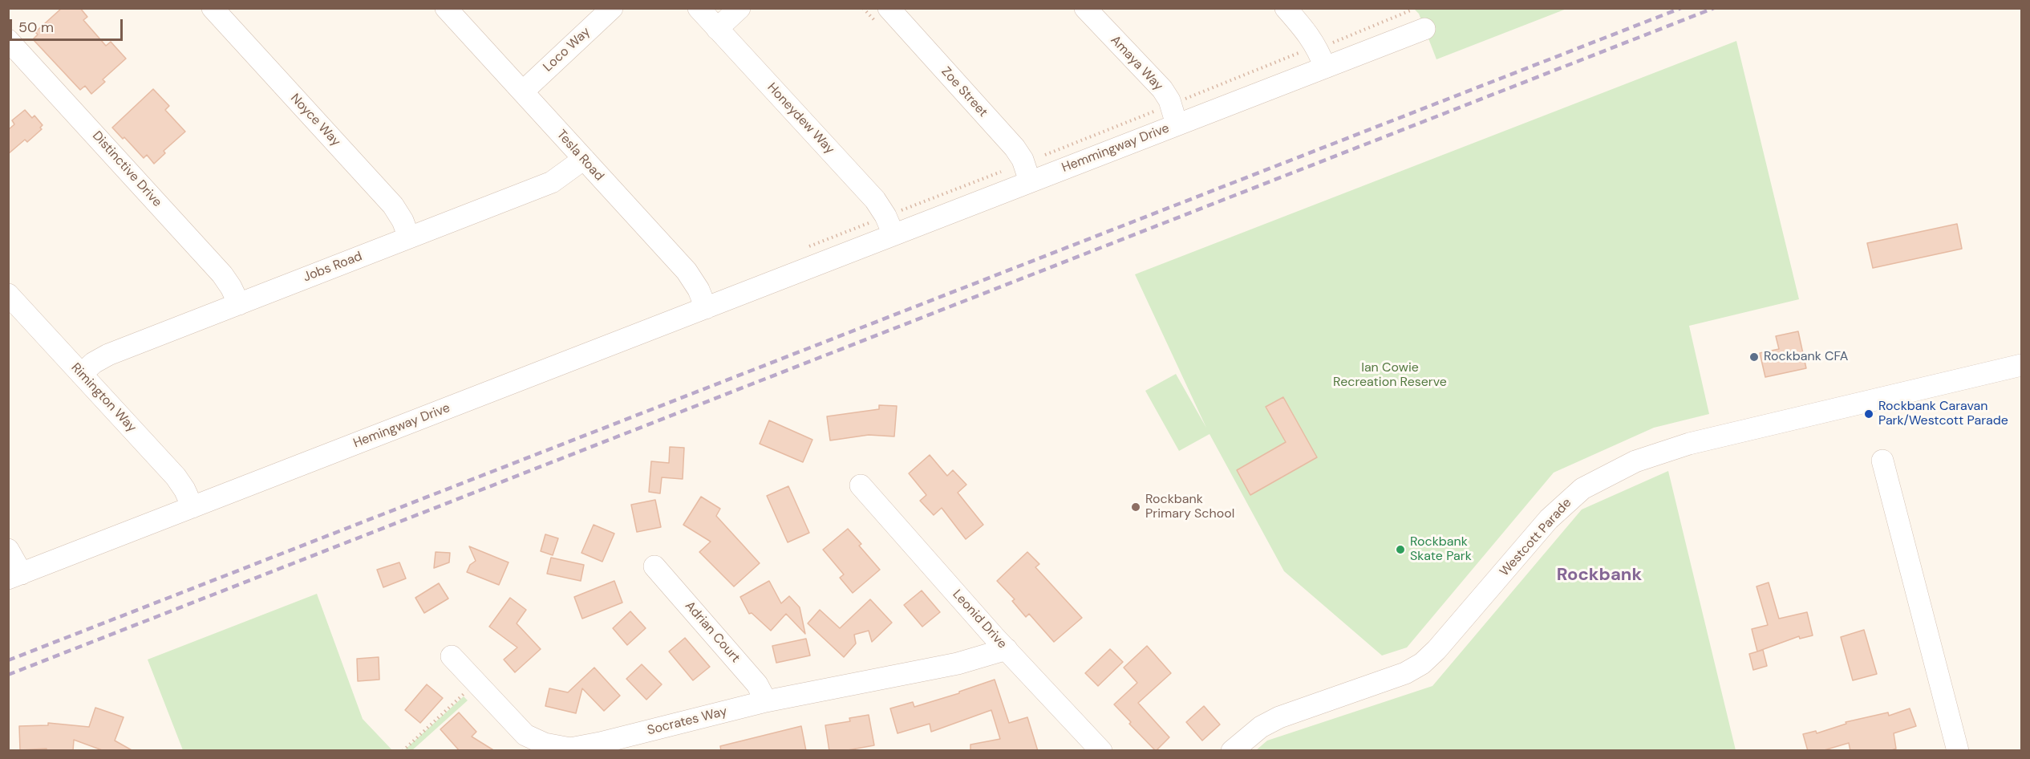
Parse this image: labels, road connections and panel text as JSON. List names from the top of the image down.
{
  "streets": {
    "street": [
      "Loco Way",
      "Amaya Way",
      "Zoe Street",
      "Honeydew Way",
      "Noyce Way",
      "Hemmingway Drive",
      "Tesla Road",
      "Distinctive Drive",
      "Jobs Road",
      "Rimington Way",
      "Hemingway Drive",
      "Westcott Parade",
      "Leonid Drive",
      "Adrian Court",
      "Socrates Way"
    ]
  },
  "crossings": [
    ["Loco Way", "Tesla Road"],
    ["Amaya Way", "Hemmingway Drive"],
    ["Zoe Street", "Hemmingway Drive"],
    ["Honeydew Way", "Hemmingway Drive"],
    ["Noyce Way", "Jobs Road"],
    ["Hemmingway Drive", "Hemingway Drive"],
    ["Tesla Road", "Jobs Road"],
    ["Tesla Road", "Hemingway Drive"],
    ["Distinctive Drive", "Jobs Road"],
    ["Jobs Road", "Rimington Way"],
    ["Rimington Way", "Hemingway Drive"],
    ["Leonid Drive", "Socrates Way"],
    ["Adrian Court", "Socrates Way"]
  ],
  "districts": ["Rockbank"],
  "parks": ["Ian Cowie Recreation Reserve"],
  "places": [
    "Rockbank CFA",
    "Rockbank Caravan Park/Westcott Parade",
    "Rockbank Primary School",
    "Rockbank Skate Park"
  ],
  "scale_bar": "50 m"
}
